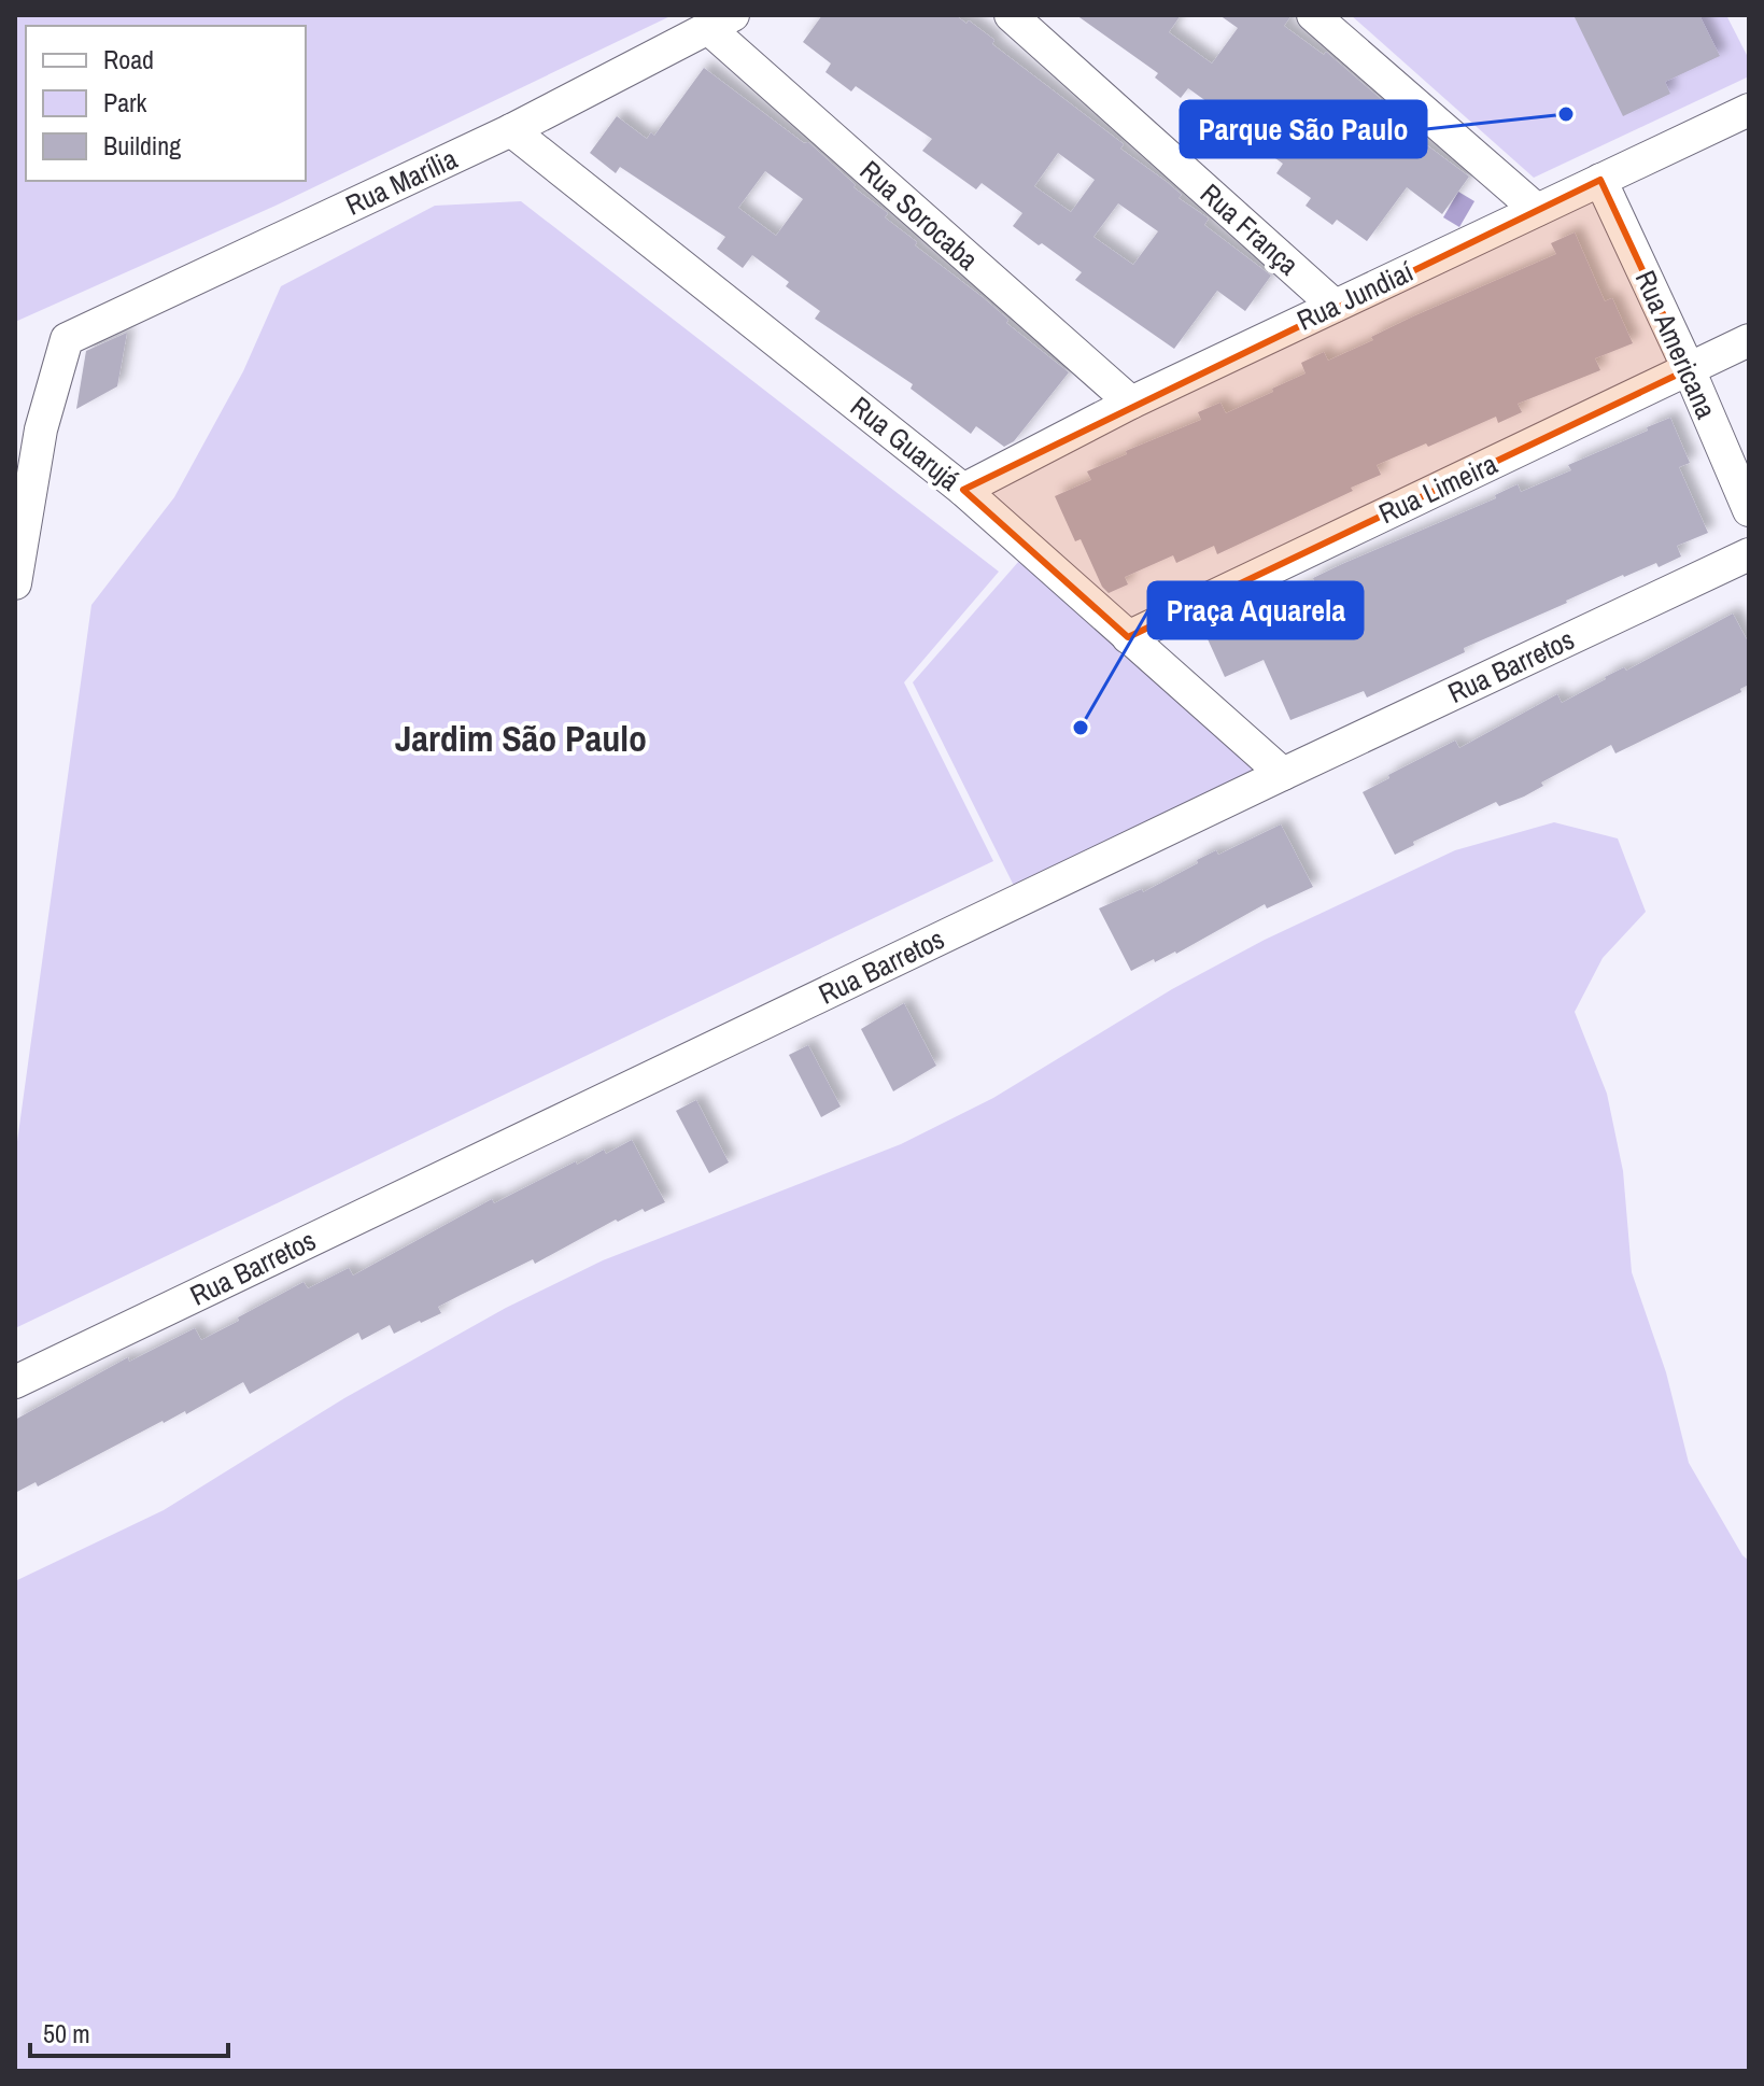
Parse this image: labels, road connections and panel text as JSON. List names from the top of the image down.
{
  "streets": {
    "street": [
      "Rua Marília",
      "Rua Sorocaba",
      "Rua França",
      "Rua Jundiaí",
      "Rua Americana",
      "Rua Guarujá",
      "Rua Limeira",
      "Rua Barretos"
    ]
  },
  "crossings": [
    ["Rua Marília", "Rua Sorocaba"],
    ["Rua Marília", "Rua Guarujá"],
    ["Rua Sorocaba", "Rua Jundiaí"],
    ["Rua França", "Rua Jundiaí"],
    ["Rua Jundiaí", "Rua Americana"],
    ["Rua Jundiaí", "Rua Guarujá"],
    ["Rua Americana", "Rua Limeira"],
    ["Rua Guarujá", "Rua Limeira"],
    ["Rua Guarujá", "Rua Barretos"]
  ],
  "districts": ["Jardim São Paulo"],
  "places": ["Parque São Paulo", "Praça Aquarela"],
  "legend": ["Road", "Park", "Building"],
  "scale_bar": "50 m"
}
